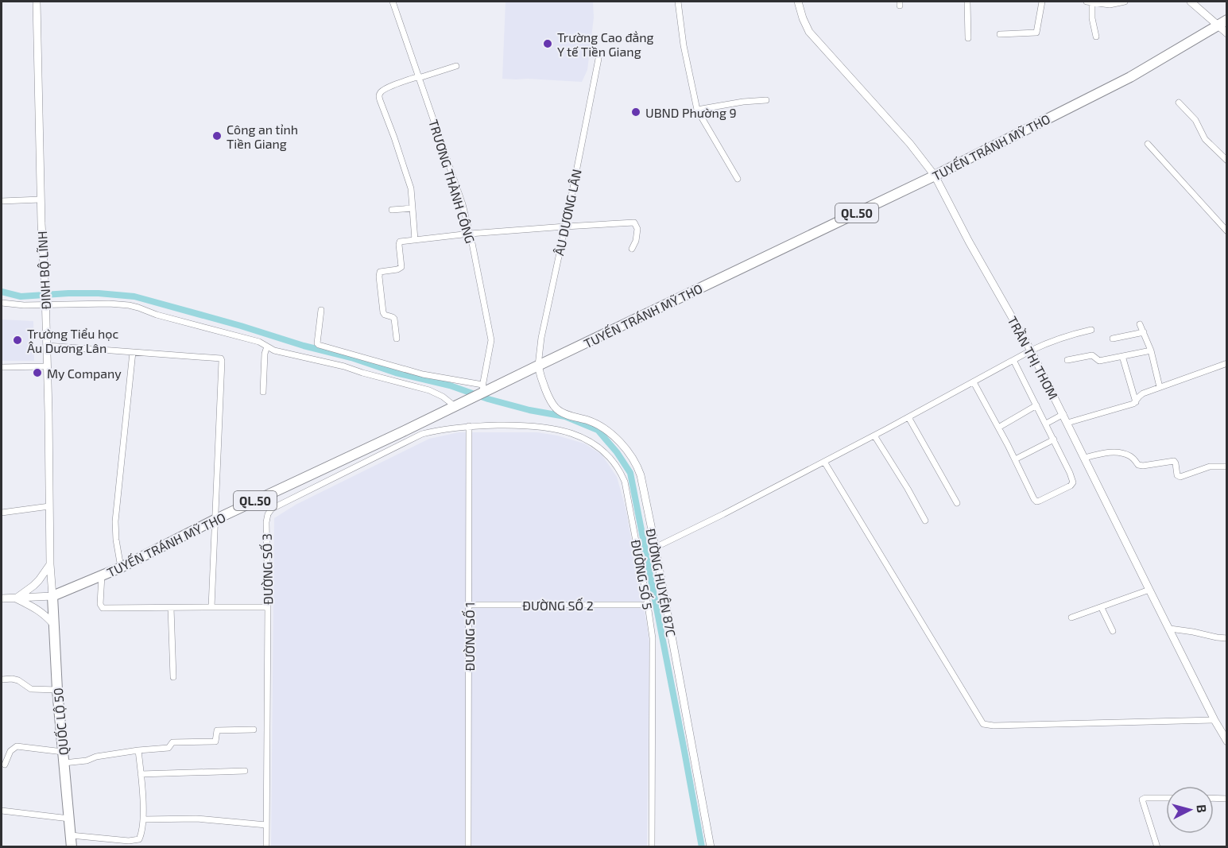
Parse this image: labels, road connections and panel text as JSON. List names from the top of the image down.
{
  "streets": {
    "highway": ["TUYẾN TRÁNH MỸ THO", "QL.50", "QUỐC LỘ 50"],
    "street": [
      "TRƯƠNG THÀNH CÔNG",
      "ÂU DƯƠNG LÂN",
      "ĐINH BỘ LĨNH",
      "TRẦN THỊ THƠM",
      "ĐƯỜNG SỐ 3",
      "ĐƯỜNG SỐ 5",
      "ĐƯỜNG HUYỆN 87C",
      "ĐƯỜNG SỐ 2",
      "ĐƯỜNG SỐ 1"
    ]
  },
  "crossings": [
    ["TUYẾN TRÁNH MỸ THO", "TRƯƠNG THÀNH CÔNG"],
    ["TUYẾN TRÁNH MỸ THO", "ÂU DƯƠNG LÂN"],
    ["TUYẾN TRÁNH MỸ THO", "ĐINH BỘ LĨNH"],
    ["TUYẾN TRÁNH MỸ THO", "TRẦN THỊ THƠM"],
    ["TUYẾN TRÁNH MỸ THO", "ĐƯỜNG SỐ 3"],
    ["TUYẾN TRÁNH MỸ THO", "ĐƯỜNG HUYỆN 87C"],
    ["TUYẾN TRÁNH MỸ THO", "QUỐC LỘ 50"],
    ["ÂU DƯƠNG LÂN", "ĐƯỜNG HUYỆN 87C"],
    ["ĐINH BỘ LĨNH", "QUỐC LỘ 50"],
    ["ĐƯỜNG SỐ 3", "ĐƯỜNG SỐ 5"],
    ["ĐƯỜNG SỐ 3", "ĐƯỜNG SỐ 1"],
    ["ĐƯỜNG SỐ 5", "ĐƯỜNG SỐ 2"],
    ["ĐƯỜNG SỐ 5", "ĐƯỜNG SỐ 1"],
    ["ĐƯỜNG SỐ 2", "ĐƯỜNG SỐ 1"]
  ],
  "places": [
    "Trường Cao đẳng Y tế Tiền Giang",
    "UBND Phường 9",
    "Công an tỉnh Tiền Giang",
    "Trường Tiểu học Âu Dương Lân",
    "My Company"
  ],
  "north": "right"
}
